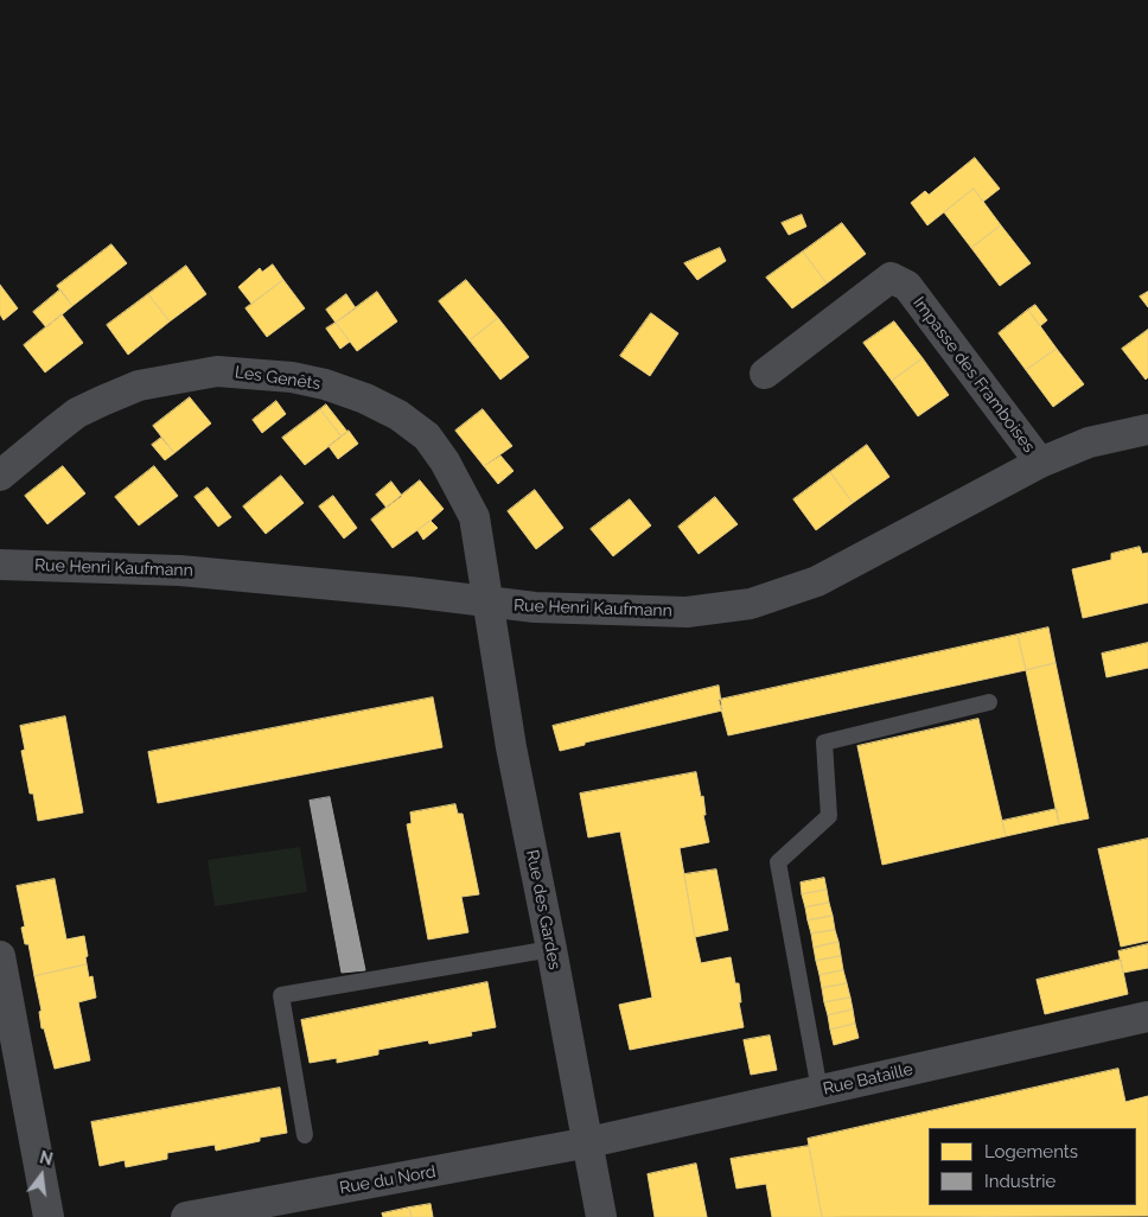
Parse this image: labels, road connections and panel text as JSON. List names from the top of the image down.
{
  "streets": {
    "street": [
      "Impasse des Framboises",
      "Les Genêts",
      "Rue Henri Kaufmann",
      "Rue des Gardes",
      "Rue Bataille",
      "Rue du Nord"
    ]
  },
  "crossings": [
    ["Impasse des Framboises", "Rue Henri Kaufmann"],
    ["Les Genêts", "Rue Henri Kaufmann"],
    ["Les Genêts", "Rue des Gardes"],
    ["Rue Henri Kaufmann", "Rue des Gardes"],
    ["Rue des Gardes", "Rue Bataille"],
    ["Rue des Gardes", "Rue du Nord"],
    ["Rue Bataille", "Rue du Nord"]
  ],
  "legend": ["Logements", "Industrie"],
  "north": "top"
}
